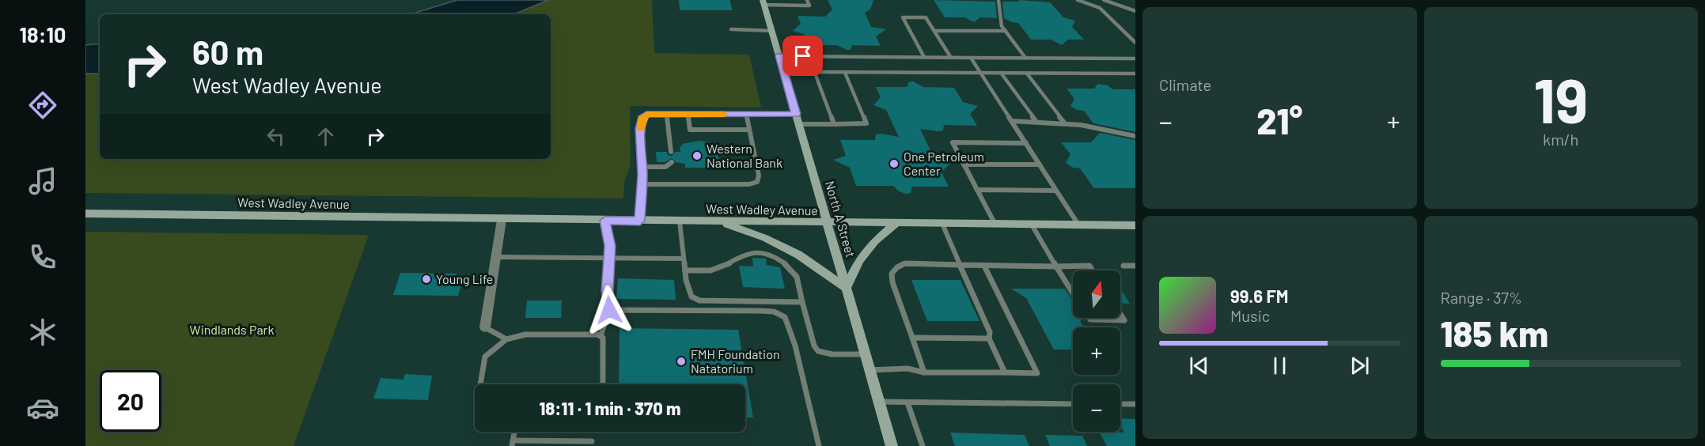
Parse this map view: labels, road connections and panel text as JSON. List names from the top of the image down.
{
  "streets": {
    "main road": ["West Wadley Avenue", "North A Street"]
  },
  "crossings": [
    ["West Wadley Avenue", "North A Street"]
  ],
  "parks": ["Windlands Park"],
  "places": [
    "Western National Bank",
    "One Petroleum Center",
    "Young Life",
    "FMH Foundation Natatorium"
  ],
  "north": "top",
  "page": {
    "tabs": "18:10",
    "tile": [
      "Climate",
      ["19", "km/h"],
      ["Range · 37%", "185 km"]
    ],
    "turn": ["60 m", "West Wadley Avenue"],
    "heat": ["−", "21°", "+"],
    "map_buttons": ["+", "−"],
    "song": ["99.6 FM", "Music"],
    "limit": "20",
    "trip": "18:11 · 1 min · 370 m"
  }
}
